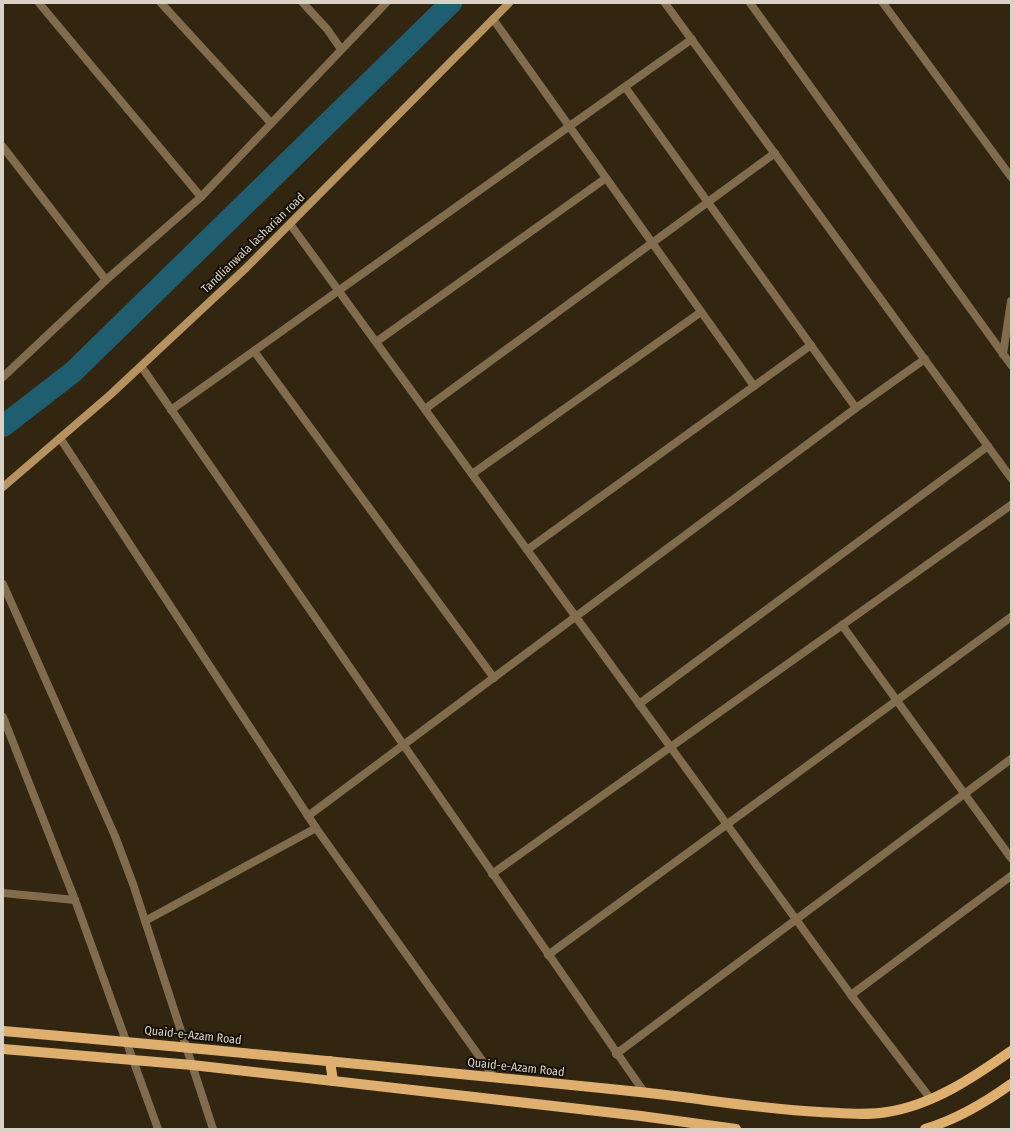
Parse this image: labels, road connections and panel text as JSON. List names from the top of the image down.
{
  "streets": {
    "main road": ["Tandlianwala lasharian road", "Quaid-e-Azam Road"]
  }
}
